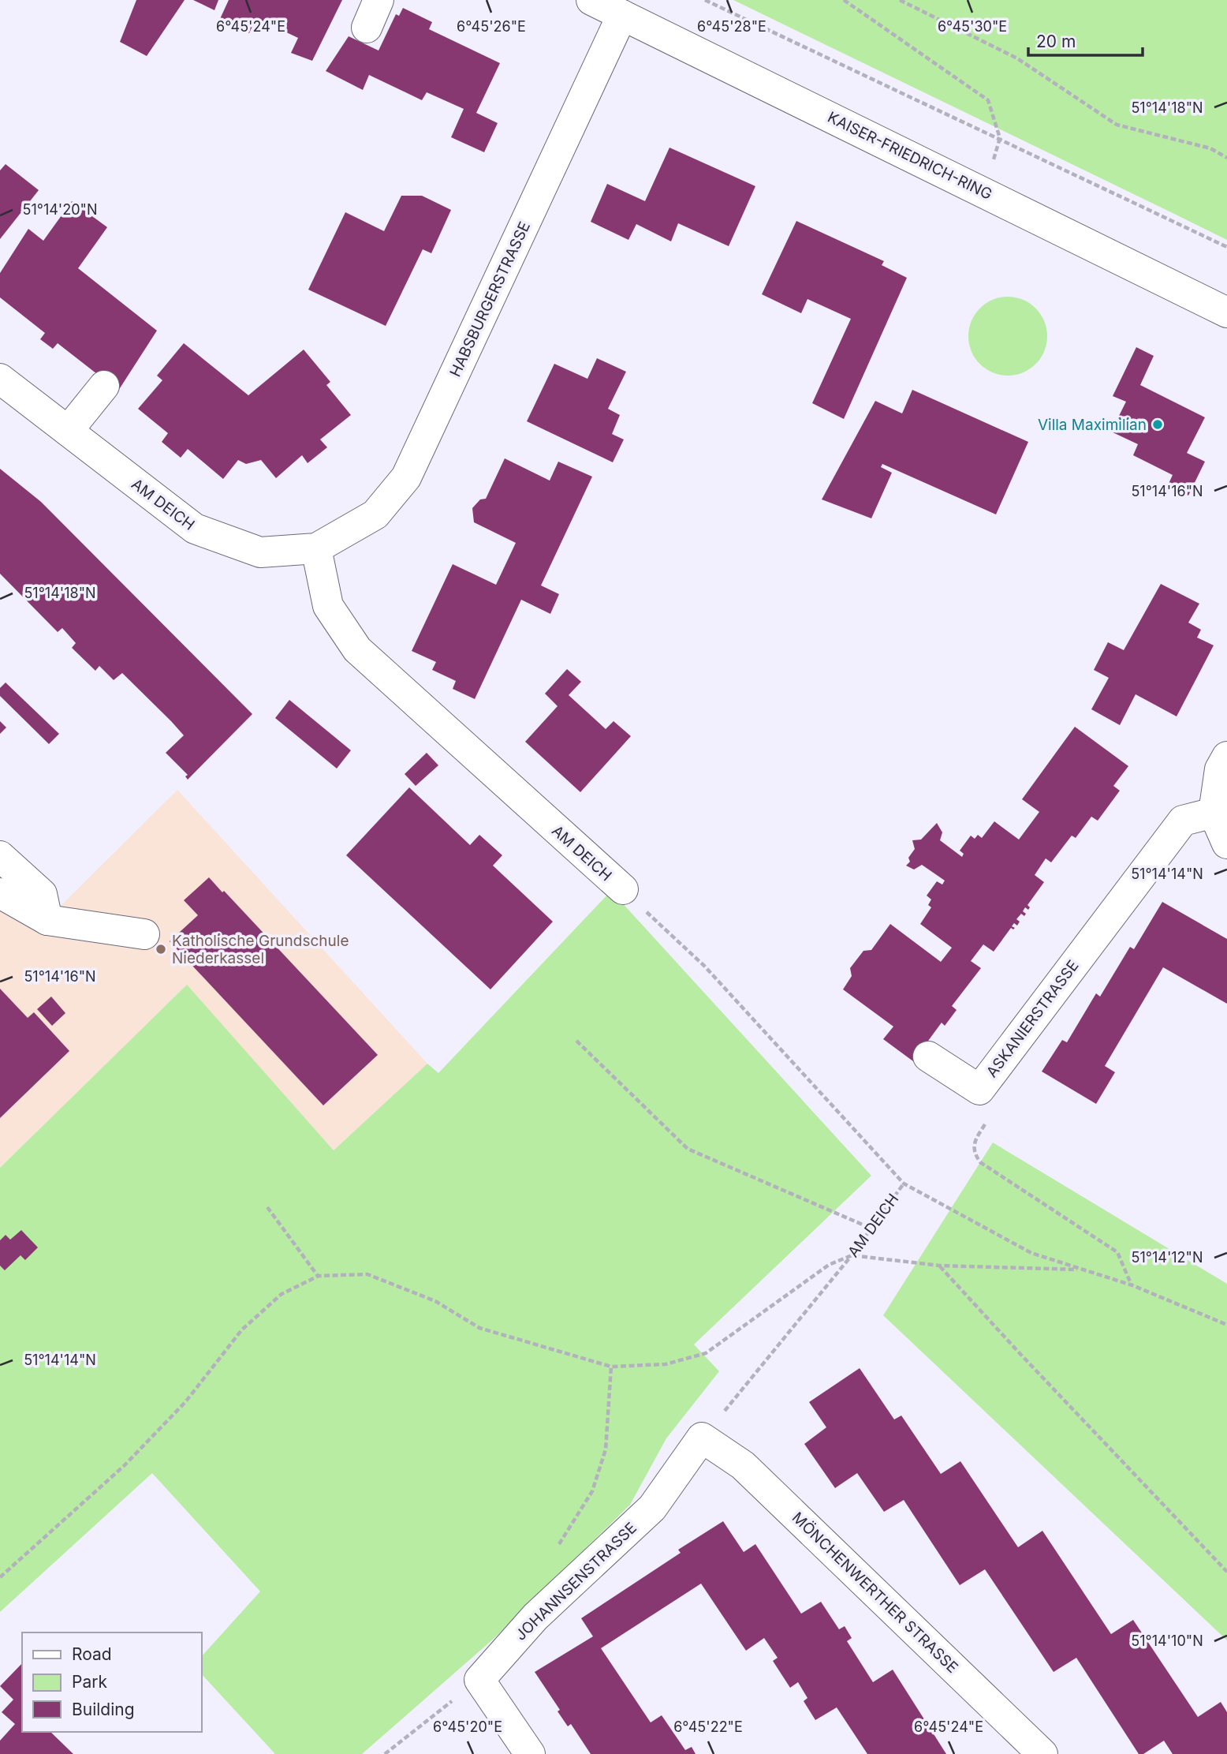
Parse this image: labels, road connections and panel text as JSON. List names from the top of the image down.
{
  "streets": {
    "street": [
      "KAISER-FRIEDRICH-RING",
      "HABSBURGERSTRASSE",
      "AM DEICH",
      "ASKANIERSTRASSE",
      "JOHANNSENSTRASSE",
      "MÖNCHENWERTHER STRASSE"
    ]
  },
  "crossings": [
    ["KAISER-FRIEDRICH-RING", "HABSBURGERSTRASSE"],
    ["HABSBURGERSTRASSE", "AM DEICH"],
    ["AM DEICH", "JOHANNSENSTRASSE"],
    ["AM DEICH", "MÖNCHENWERTHER STRASSE"],
    ["JOHANNSENSTRASSE", "MÖNCHENWERTHER STRASSE"]
  ],
  "places": ["Villa Maximilian", "Katholische Grundschule Niederkassel"],
  "legend": ["Road", "Park", "Building"],
  "scale_bar": "20 m",
  "coordinates": [
    "6°45'24\"E",
    "6°45'26\"E",
    "6°45'28\"E",
    "6°45'30\"E",
    "51°14'18\"N",
    "51°14'20\"N",
    "51°14'16\"N",
    "51°14'14\"N",
    "51°14'12\"N",
    "51°14'10\"N",
    "6°45'20\"E",
    "6°45'22\"E"
  ]
}
